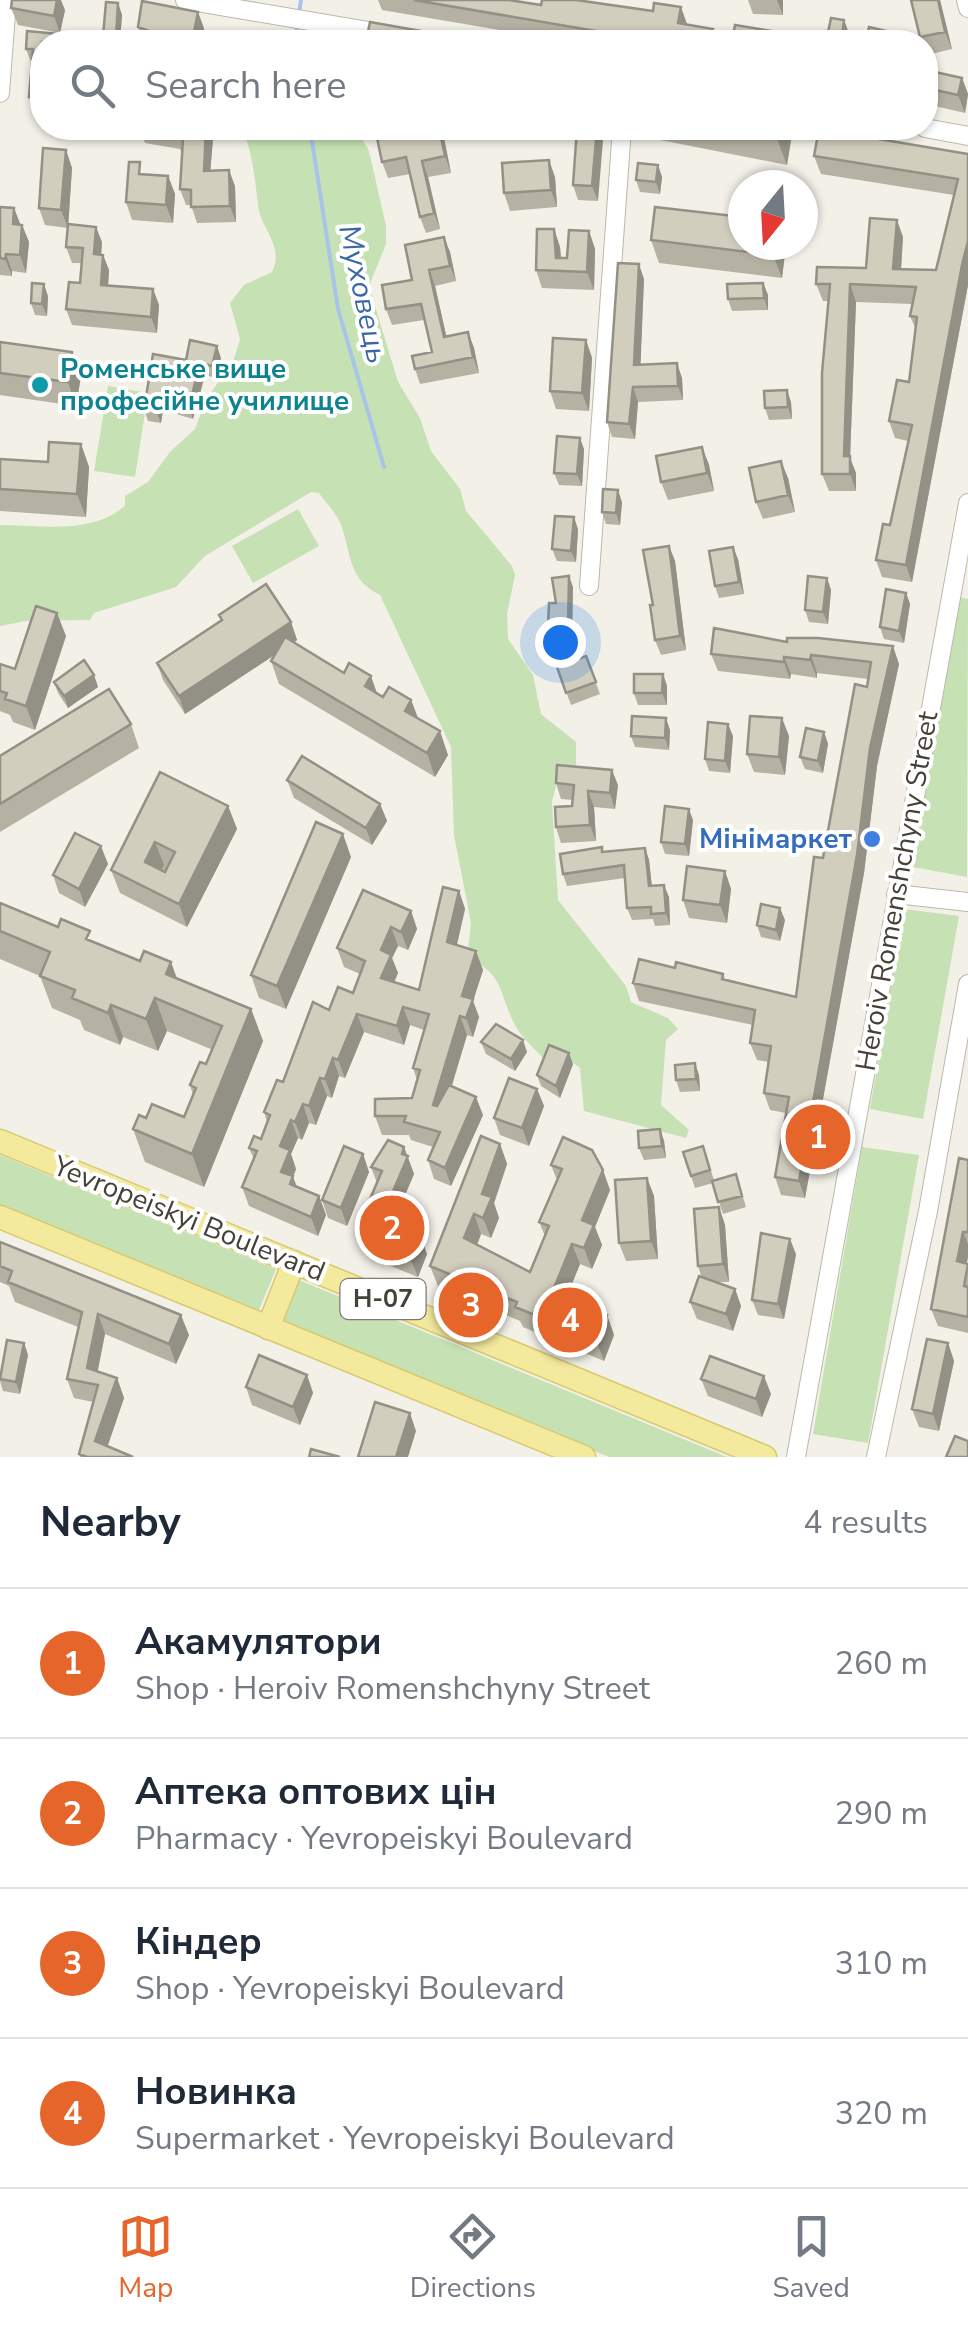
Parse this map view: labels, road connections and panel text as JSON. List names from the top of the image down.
{
  "streets": {
    "main road": ["Yevropeiskyi Boulevard", "Н-07"],
    "street": ["Heroiv Romenshchyny Street"]
  },
  "water": ["Муховець"],
  "places": ["Роменське вище професійне училище", "Мінімаркет"],
  "north": "bottom",
  "page": {
    "search": "Search here",
    "pins": [
      "1",
      "2",
      "3",
      "4"
    ],
    "heading": ["Nearby", "4 results"],
    "list": [
      {
        "mark": "1",
        "name": "Акамулятори",
        "note": "Shop · Heroiv Romenshchyny Street",
        "value": "260 m"
      },
      {
        "mark": "2",
        "name": "Аптека оптових цін",
        "note": "Pharmacy · Yevropeiskyi Boulevard",
        "value": "290 m"
      },
      {
        "mark": "3",
        "name": "Кіндер",
        "note": "Shop · Yevropeiskyi Boulevard",
        "value": "310 m"
      },
      {
        "mark": "4",
        "name": "Новинка",
        "note": "Supermarket · Yevropeiskyi Boulevard",
        "value": "320 m"
      }
    ],
    "nav": ["Map", "Directions", "Saved"]
  }
}
